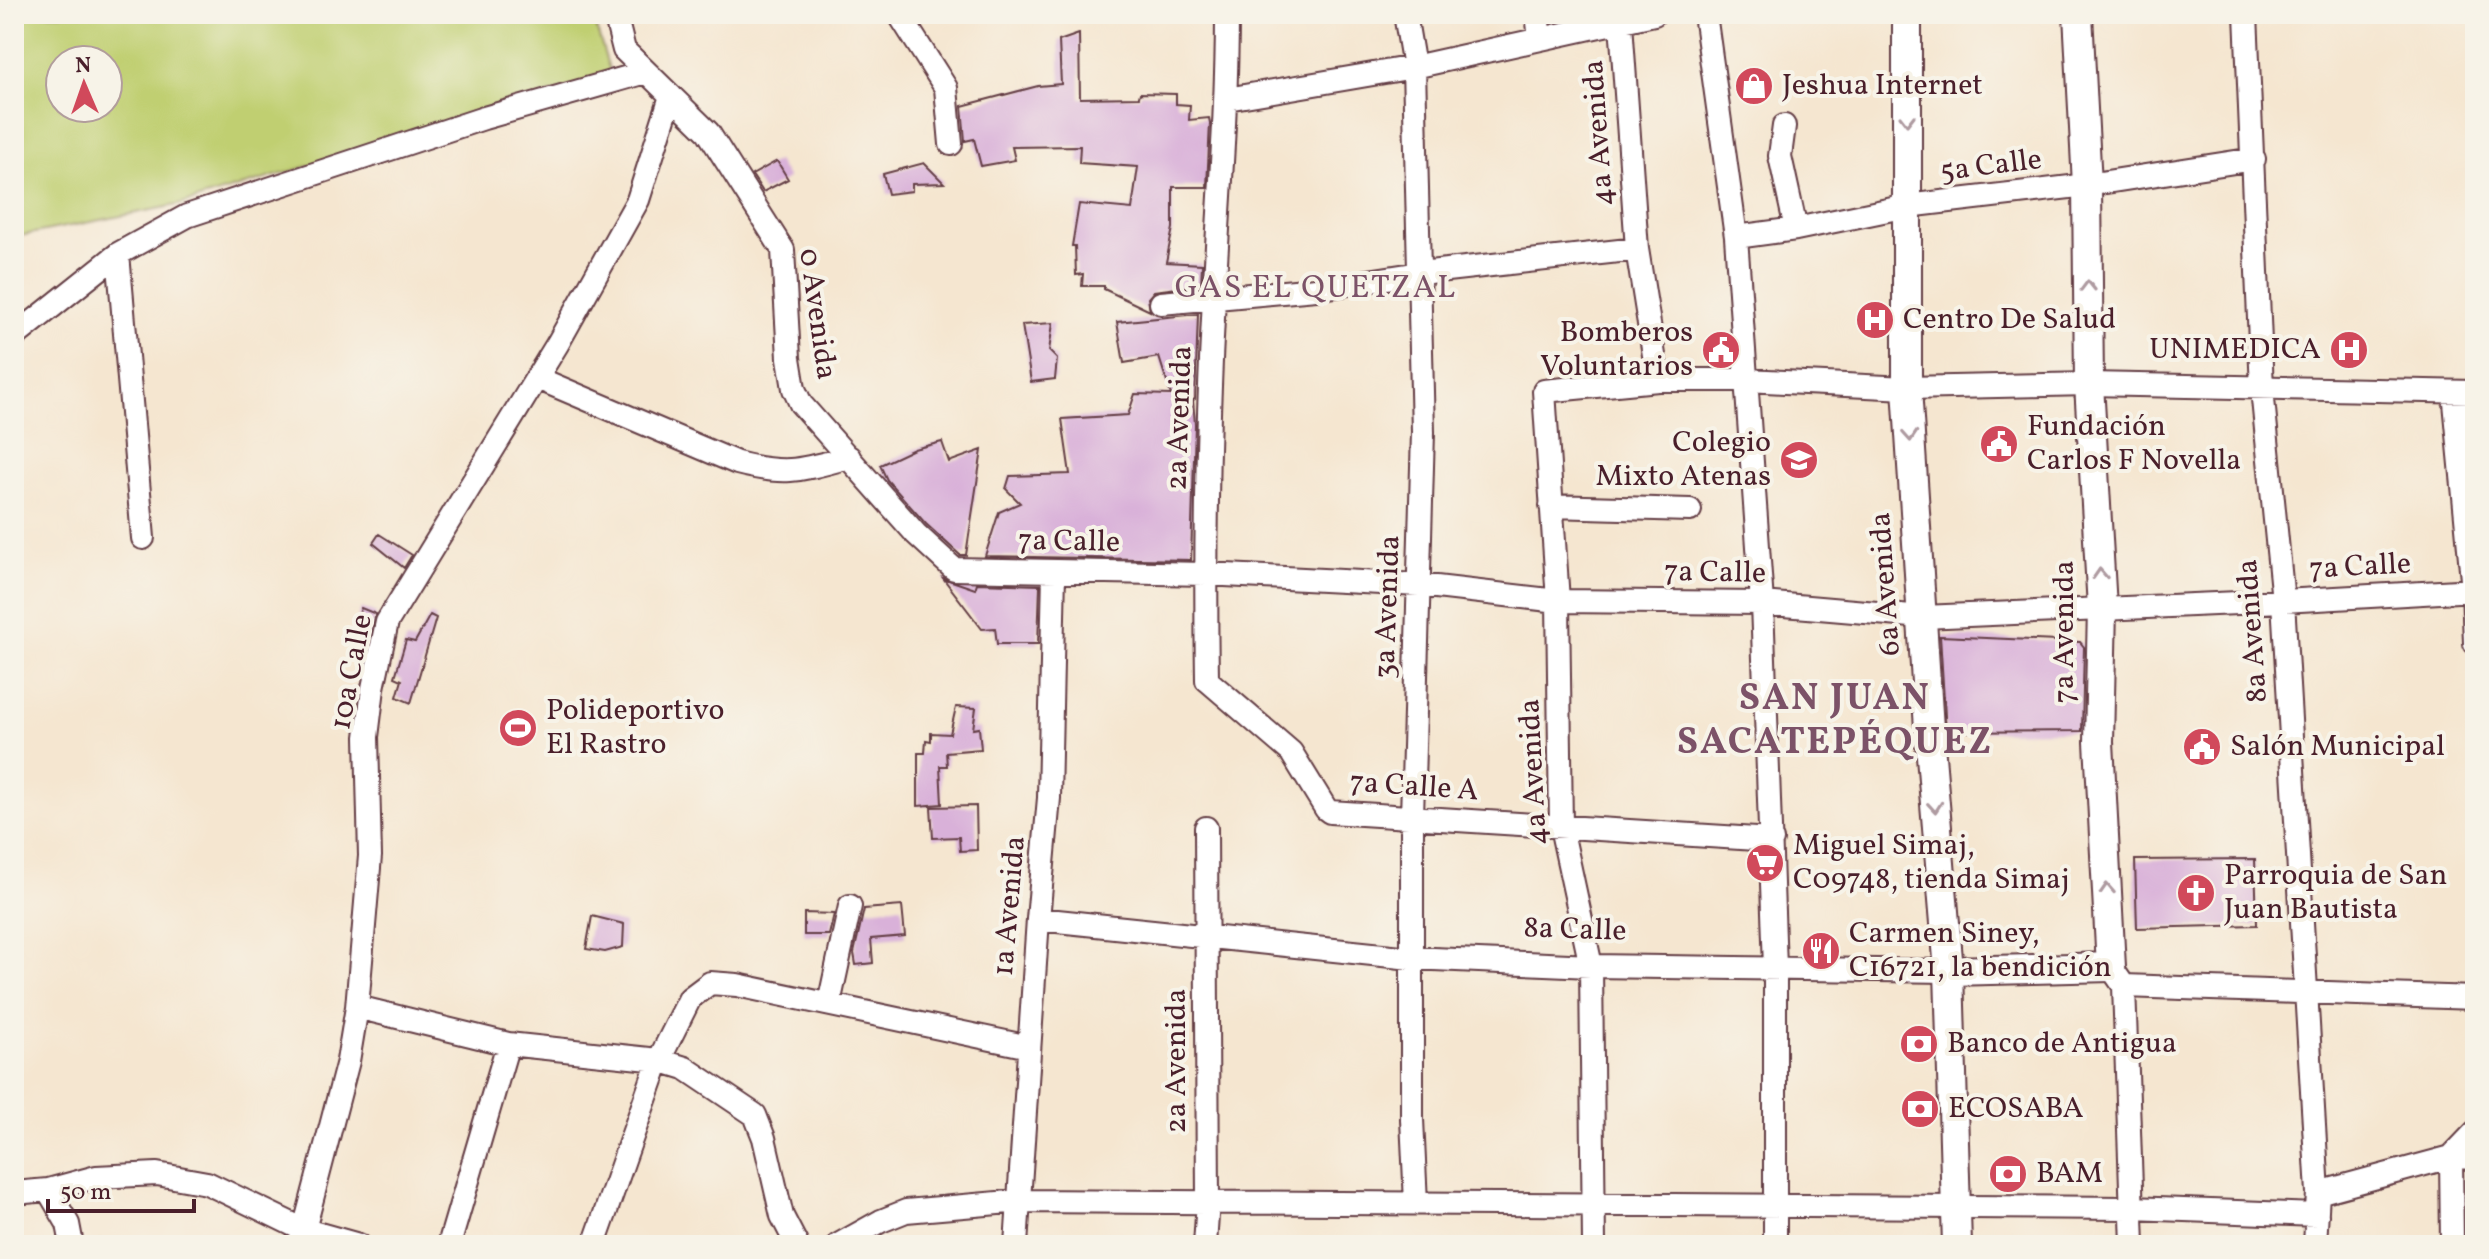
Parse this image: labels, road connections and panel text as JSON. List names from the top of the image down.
{
  "streets": {
    "main road": ["6a Avenida", "7a Avenida", "8a Calle"],
    "street": [
      "4a Avenida",
      "5a Calle",
      "0 Avenida",
      "2a Avenida",
      "7a Calle",
      "3a Avenida",
      "8a Avenida",
      "10a Calle",
      "7a Calle A",
      "1a Avenida"
    ]
  },
  "crossings": [
    ["4a Avenida", "7a Calle"],
    ["4a Avenida", "7a Calle A"],
    ["4a Avenida", "8a Calle"],
    ["5a Calle", "6a Avenida"],
    ["5a Calle", "8a Avenida"],
    ["5a Calle", "7a Avenida"],
    ["0 Avenida", "7a Calle"],
    ["0 Avenida", "10a Calle"],
    ["2a Avenida", "7a Calle"],
    ["2a Avenida", "7a Calle A"],
    ["2a Avenida", "8a Calle"],
    ["7a Calle", "6a Avenida"],
    ["7a Calle", "3a Avenida"],
    ["7a Calle", "8a Avenida"],
    ["7a Calle", "7a Avenida"],
    ["7a Calle", "1a Avenida"],
    ["6a Avenida", "8a Calle"],
    ["3a Avenida", "7a Calle A"],
    ["3a Avenida", "8a Calle"],
    ["7a Avenida", "8a Calle"],
    ["1a Avenida", "8a Calle"]
  ],
  "one_way": ["6a Avenida", "7a Avenida"],
  "districts": ["GAS EL QUETZAL", "SAN JUAN SACATEPÉQUEZ"],
  "places": {
    "shop": ["Jeshua Internet"],
    "hospital": ["Centro De Salud", "UNIMEDICA"],
    "public building": ["Bomberos Voluntarios", "Fundación Carlos F Novella", "Salón Municipal"],
    "school or university": ["Colegio Mixto Atenas"],
    "sports": ["Polideportivo El Rastro"],
    "supermarket": ["Miguel Simaj, C09748, tienda Simaj"],
    "church": ["Parroquia de San Juan Bautista"],
    "restaurant": ["Carmen Siney, C16721, la bendición"],
    "bank": ["Banco de Antigua", "ECOSABA", "BAM"]
  },
  "scale_bar": "50 m",
  "north": "top"
}
